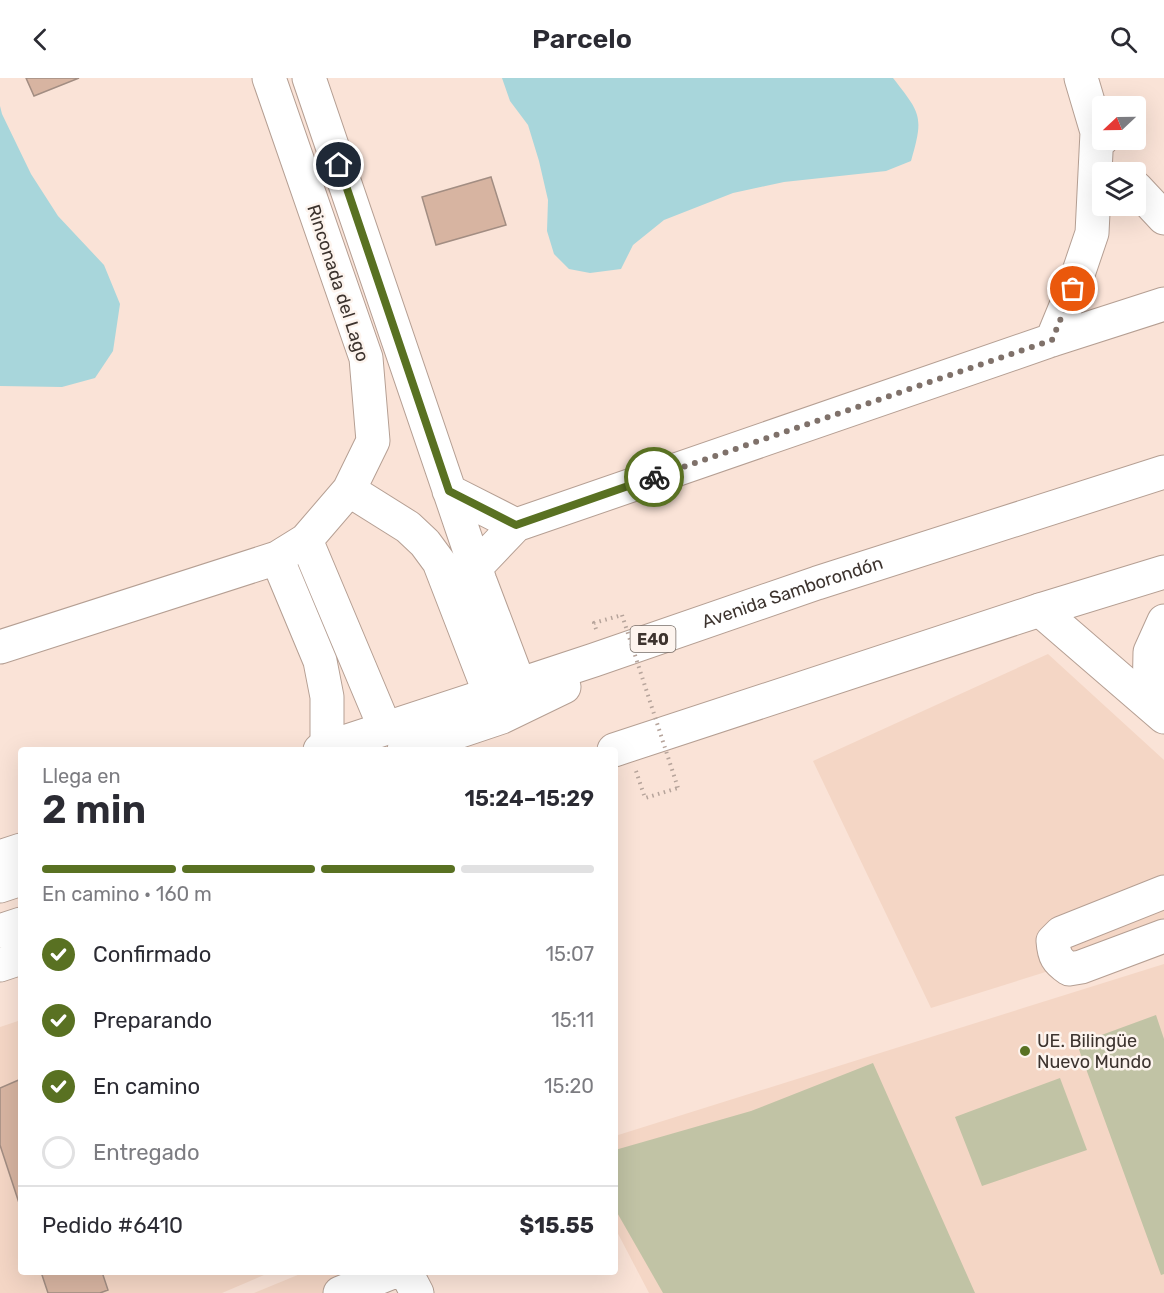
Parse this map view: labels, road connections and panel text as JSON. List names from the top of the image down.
{
  "streets": {
    "main road": ["Rinconada del Lago", "Avenida Samborondón", "E40"]
  },
  "places": ["UE. Bilingüe Nuevo Mundo"],
  "north": "left",
  "page": {
    "header": "Parcelo",
    "heading": ["2 min", "Llega en", "15:24–15:29"],
    "panel": ["Pedido #6410", "$15.55"],
    "bar": "En camino · 160 m",
    "list": [
      ["Confirmado", "15:07"],
      ["Preparando", "15:11"],
      ["En camino", "15:20"],
      "Entregado"
    ]
  }
}
